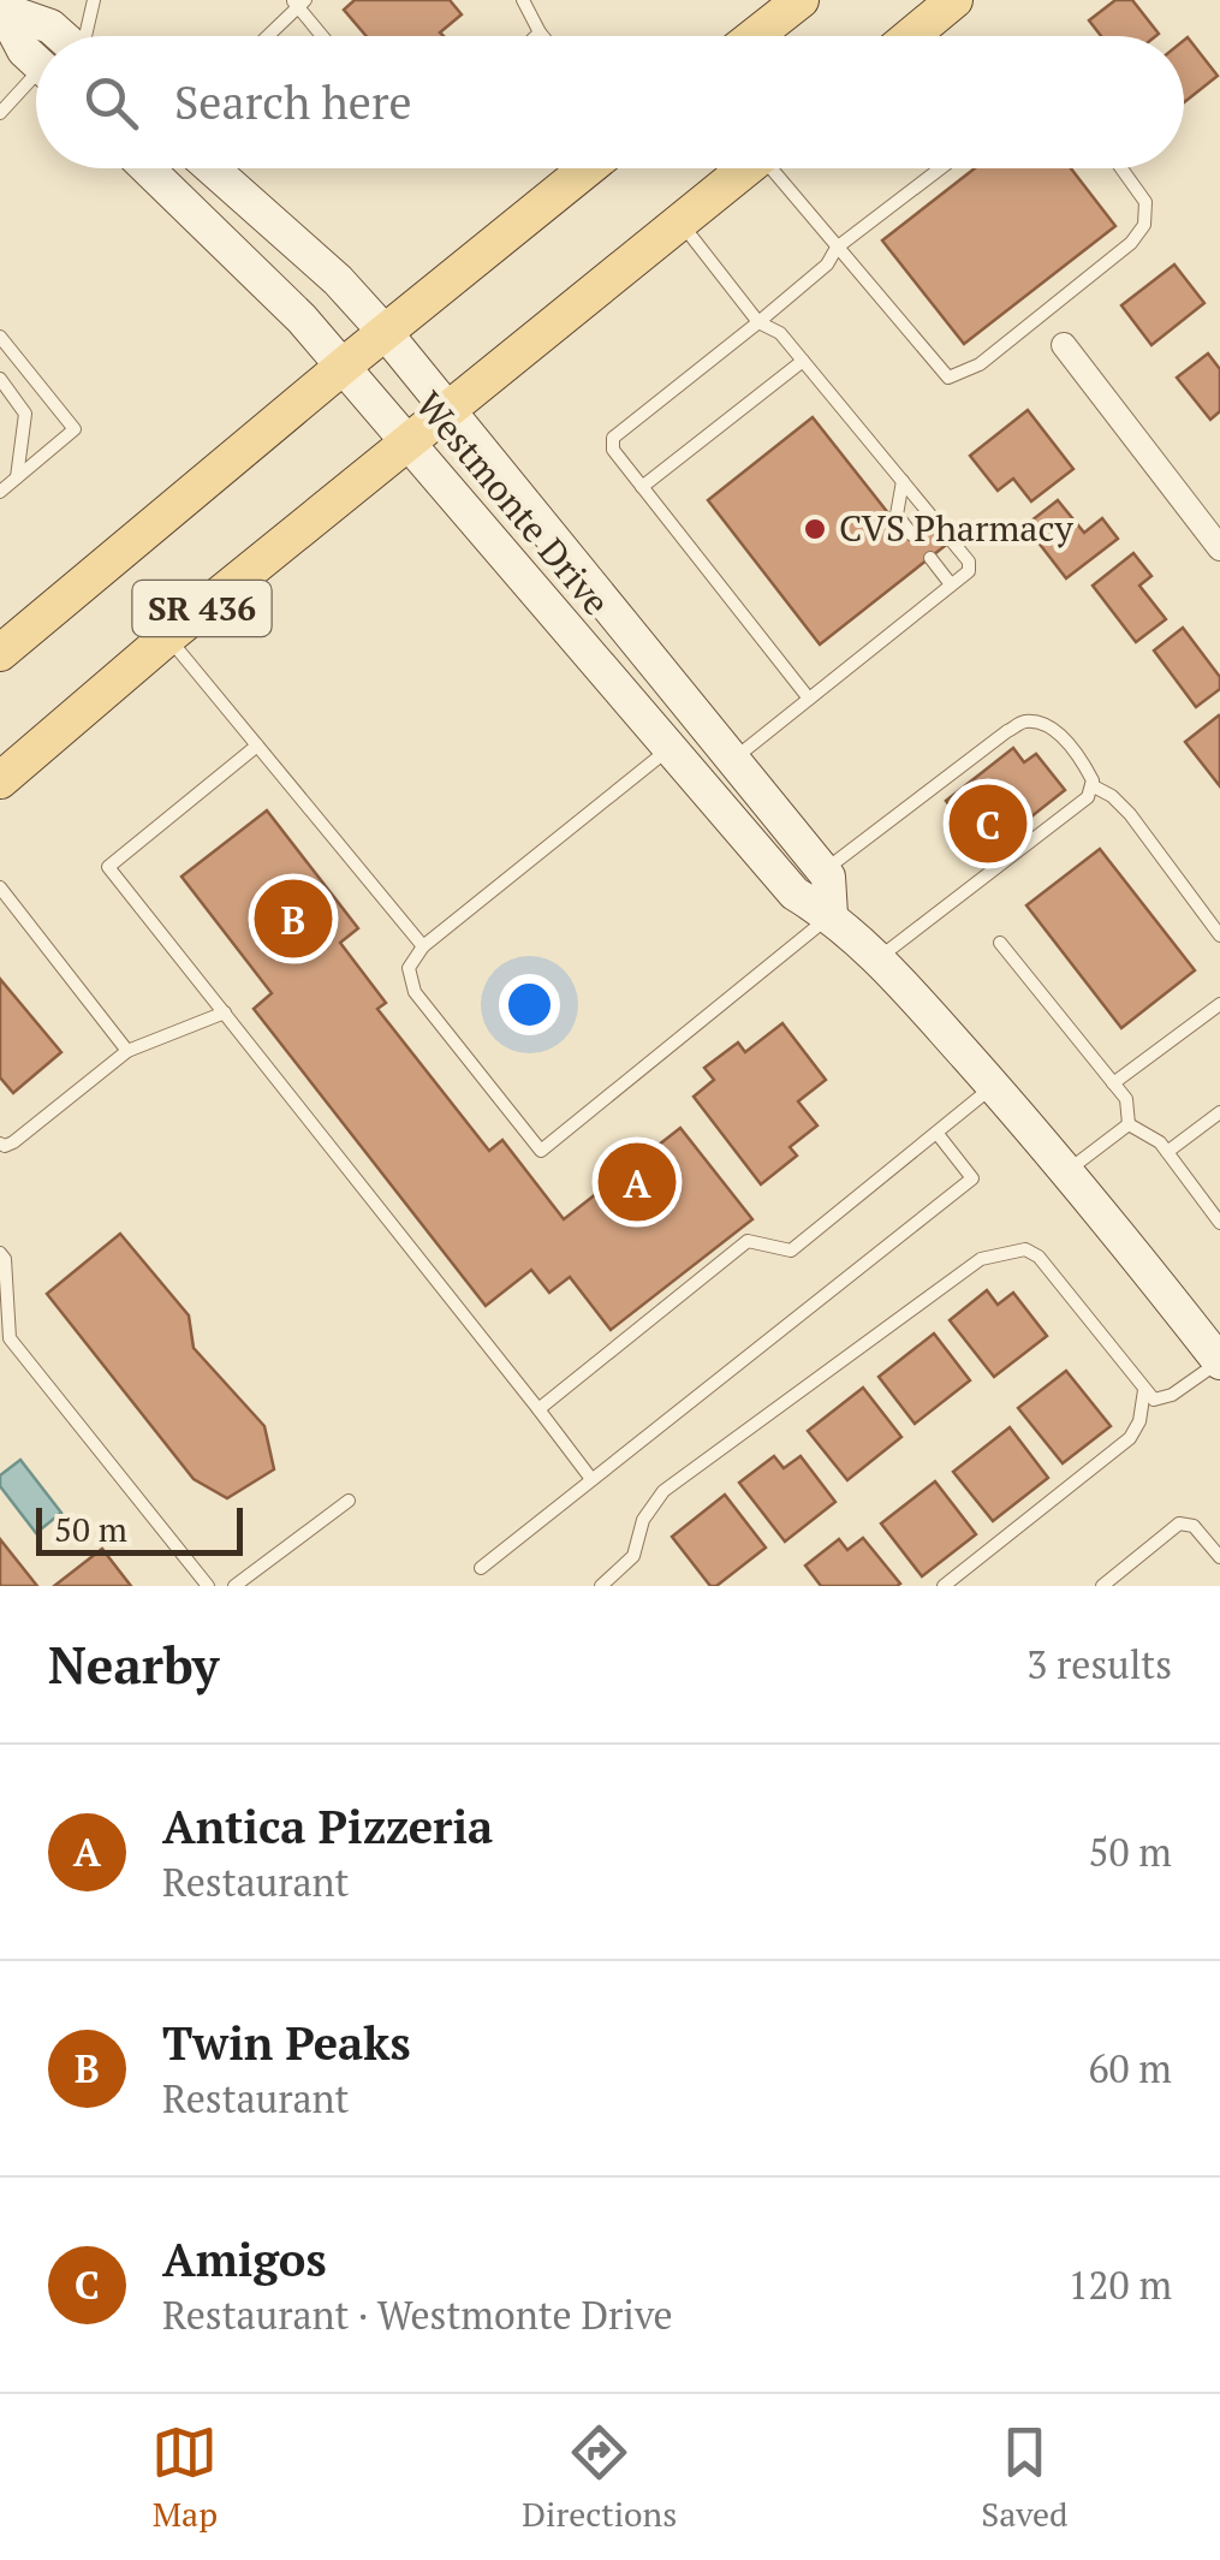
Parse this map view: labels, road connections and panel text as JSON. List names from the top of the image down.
{
  "streets": {
    "main road": ["SR 436"],
    "street": ["Westmonte Drive"]
  },
  "crossings": [
    ["Westmonte Drive", "SR 436"]
  ],
  "places": ["CVS Pharmacy"],
  "scale_bar": "50 m",
  "page": {
    "search": "Search here",
    "pins": ["C", "B", "A"],
    "scale": "50 m",
    "heading": ["Nearby", "3 results"],
    "list": [
      {
        "mark": "A",
        "name": "Antica Pizzeria",
        "note": "Restaurant",
        "value": "50 m"
      },
      {
        "mark": "B",
        "name": "Twin Peaks",
        "note": "Restaurant",
        "value": "60 m"
      },
      {
        "mark": "C",
        "name": "Amigos",
        "note": "Restaurant · Westmonte Drive",
        "value": "120 m"
      }
    ],
    "nav": ["Map", "Directions", "Saved"]
  }
}
